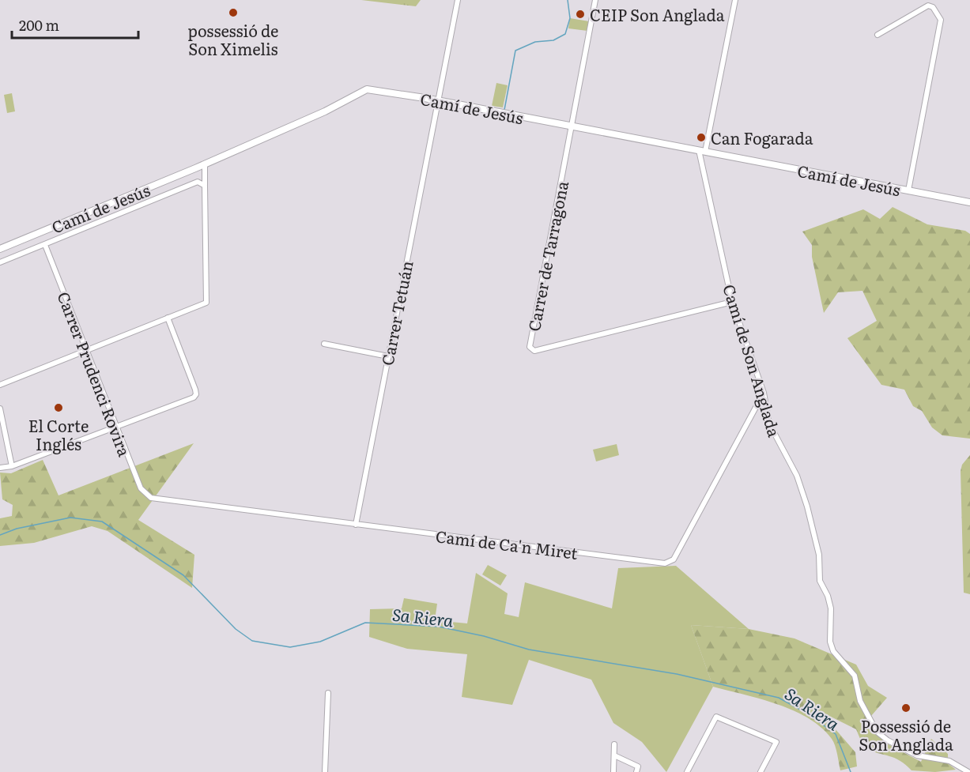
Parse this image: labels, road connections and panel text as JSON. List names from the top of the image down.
{
  "streets": {
    "street": [
      "Camí de Jesús",
      "Carrer de Tarragona",
      "Carrer Tetuán",
      "Camí de Son Anglada",
      "Carrer Prudenci Rovira",
      "Camí de Ca'n Miret"
    ]
  },
  "crossings": [
    ["Camí de Jesús", "Carrer de Tarragona"],
    ["Camí de Jesús", "Carrer Tetuán"],
    ["Camí de Jesús", "Camí de Son Anglada"],
    ["Camí de Jesús", "Carrer Prudenci Rovira"],
    ["Carrer de Tarragona", "Camí de Son Anglada"],
    ["Carrer Tetuán", "Camí de Ca'n Miret"],
    ["Camí de Son Anglada", "Camí de Ca'n Miret"],
    ["Carrer Prudenci Rovira", "Camí de Ca'n Miret"]
  ],
  "water": ["Sa Riera"],
  "places": [
    "possessió de Son Ximelis",
    "CEIP Son Anglada",
    "Can Fogarada",
    "El Corte Inglés",
    "Possessió de Son Anglada"
  ],
  "scale_bar": "200 m"
}
